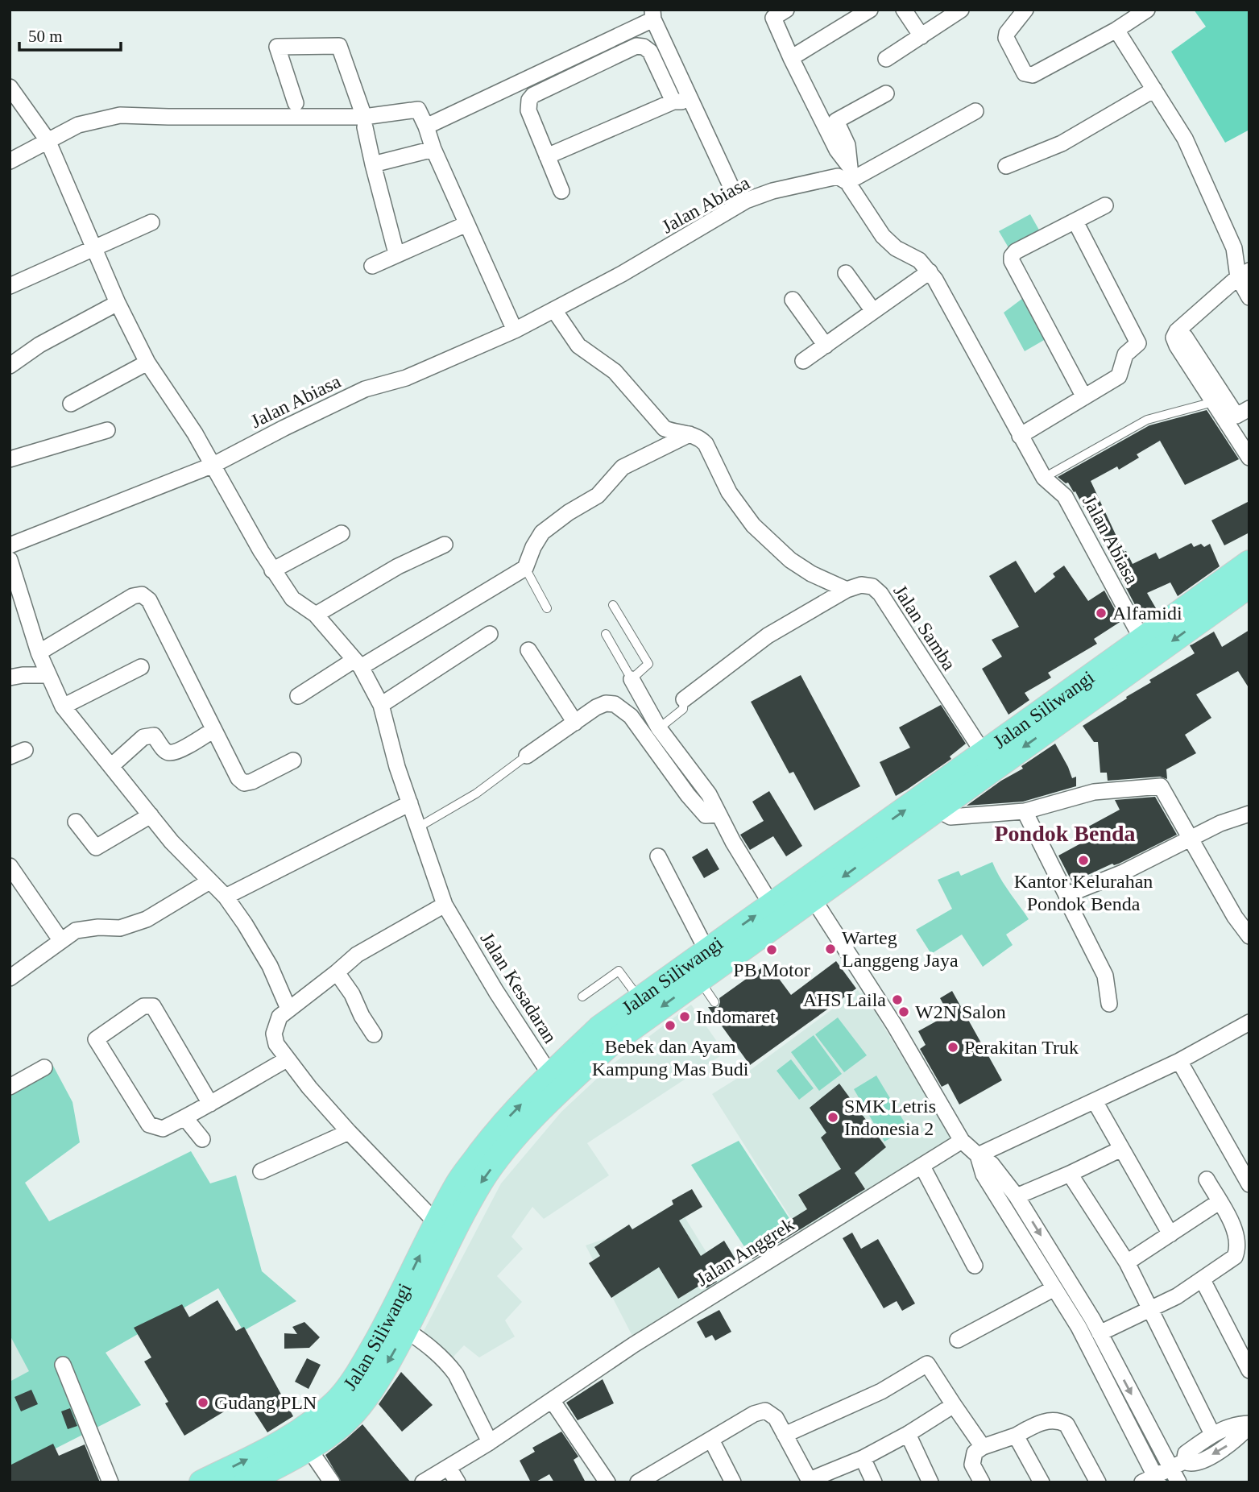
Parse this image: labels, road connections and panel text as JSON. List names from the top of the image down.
{
  "streets": {
    "main road": ["Jalan Siliwangi"],
    "street": [
      "Jalan Abiasa",
      "Jalan Samba",
      "Jalan Kesadaran",
      "Jalan Anggrek"
    ]
  },
  "crossings": [
    ["Jalan Abiasa", "Jalan Samba"],
    ["Jalan Abiasa", "Jalan Siliwangi"],
    ["Jalan Abiasa", "Jalan Kesadaran"],
    ["Jalan Samba", "Jalan Siliwangi"],
    ["Jalan Siliwangi", "Jalan Kesadaran"]
  ],
  "districts": ["Pondok Benda"],
  "places": [
    "Alfamidi",
    "Kantor Kelurahan Pondok Benda",
    "Warteg Langgeng Jaya",
    "PB Motor",
    "AHS Laila",
    "W2N Salon",
    "Indomaret",
    "Bebek dan Ayam Kampung Mas Budi",
    "Perakitan Truk",
    "SMK Letris Indonesia 2",
    "Gudang PLN"
  ],
  "scale_bar": "50 m"
}
